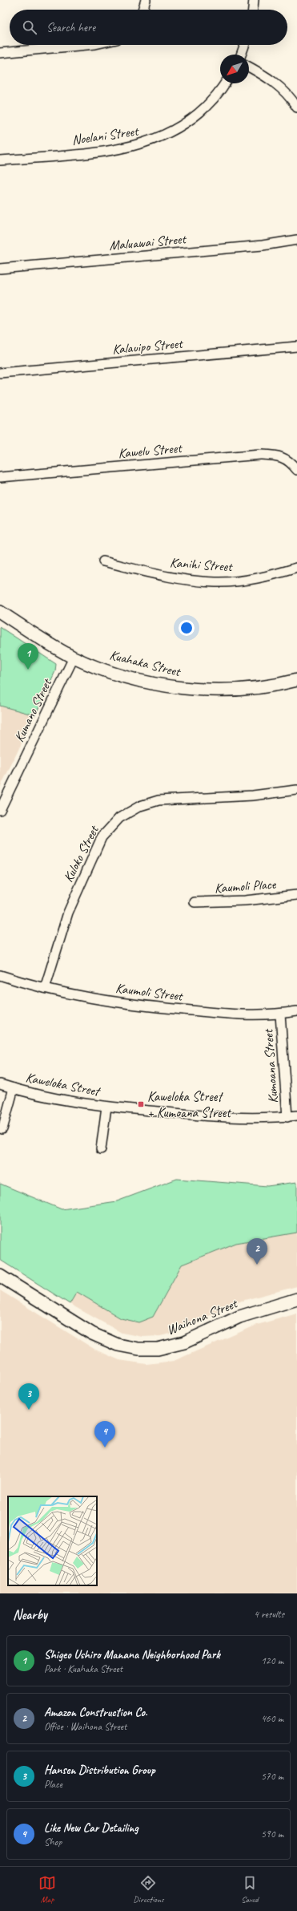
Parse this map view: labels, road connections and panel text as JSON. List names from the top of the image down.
{
  "streets": {
    "street": [
      "Noelani Street",
      "Maluawai Street",
      "Kalauipo Street",
      "Kawelu Street",
      "Kanihi Street",
      "Kuahaka Street",
      "Kumano Street",
      "Kuloko Street",
      "Kaumoli Place",
      "Kaumoli Street",
      "Kumoana Street",
      "Kaweloka Street",
      "Waihona Street"
    ]
  },
  "crossings": [
    ["Kuahaka Street", "Kumano Street"],
    ["Kuloko Street", "Kaumoli Street"],
    ["Kaumoli Street", "Kumoana Street"],
    ["Kumoana Street", "Kaweloka Street"]
  ],
  "places": {
    "transit": ["Kaweloka Street + Kumoana Street"]
  },
  "north": "bottom left",
  "page": {
    "search": "Search here",
    "pins": [
      "1",
      "2",
      "3",
      "4"
    ],
    "heading": ["Nearby", "4 results"],
    "list": [
      {
        "mark": "1",
        "name": "Shigeo Ushiro Manana Neighborhood Park",
        "note": "Park · Kuahaka Street",
        "value": "120 m"
      },
      {
        "mark": "2",
        "name": "Amazon Construction Co.",
        "note": "Office · Waihona Street",
        "value": "460 m"
      },
      {
        "mark": "3",
        "name": "Hansen Distribution Group",
        "note": "Place",
        "value": "570 m"
      },
      {
        "mark": "4",
        "name": "Like New Car Detailing",
        "note": "Shop",
        "value": "590 m"
      }
    ],
    "nav": ["Map", "Directions", "Saved"]
  }
}
